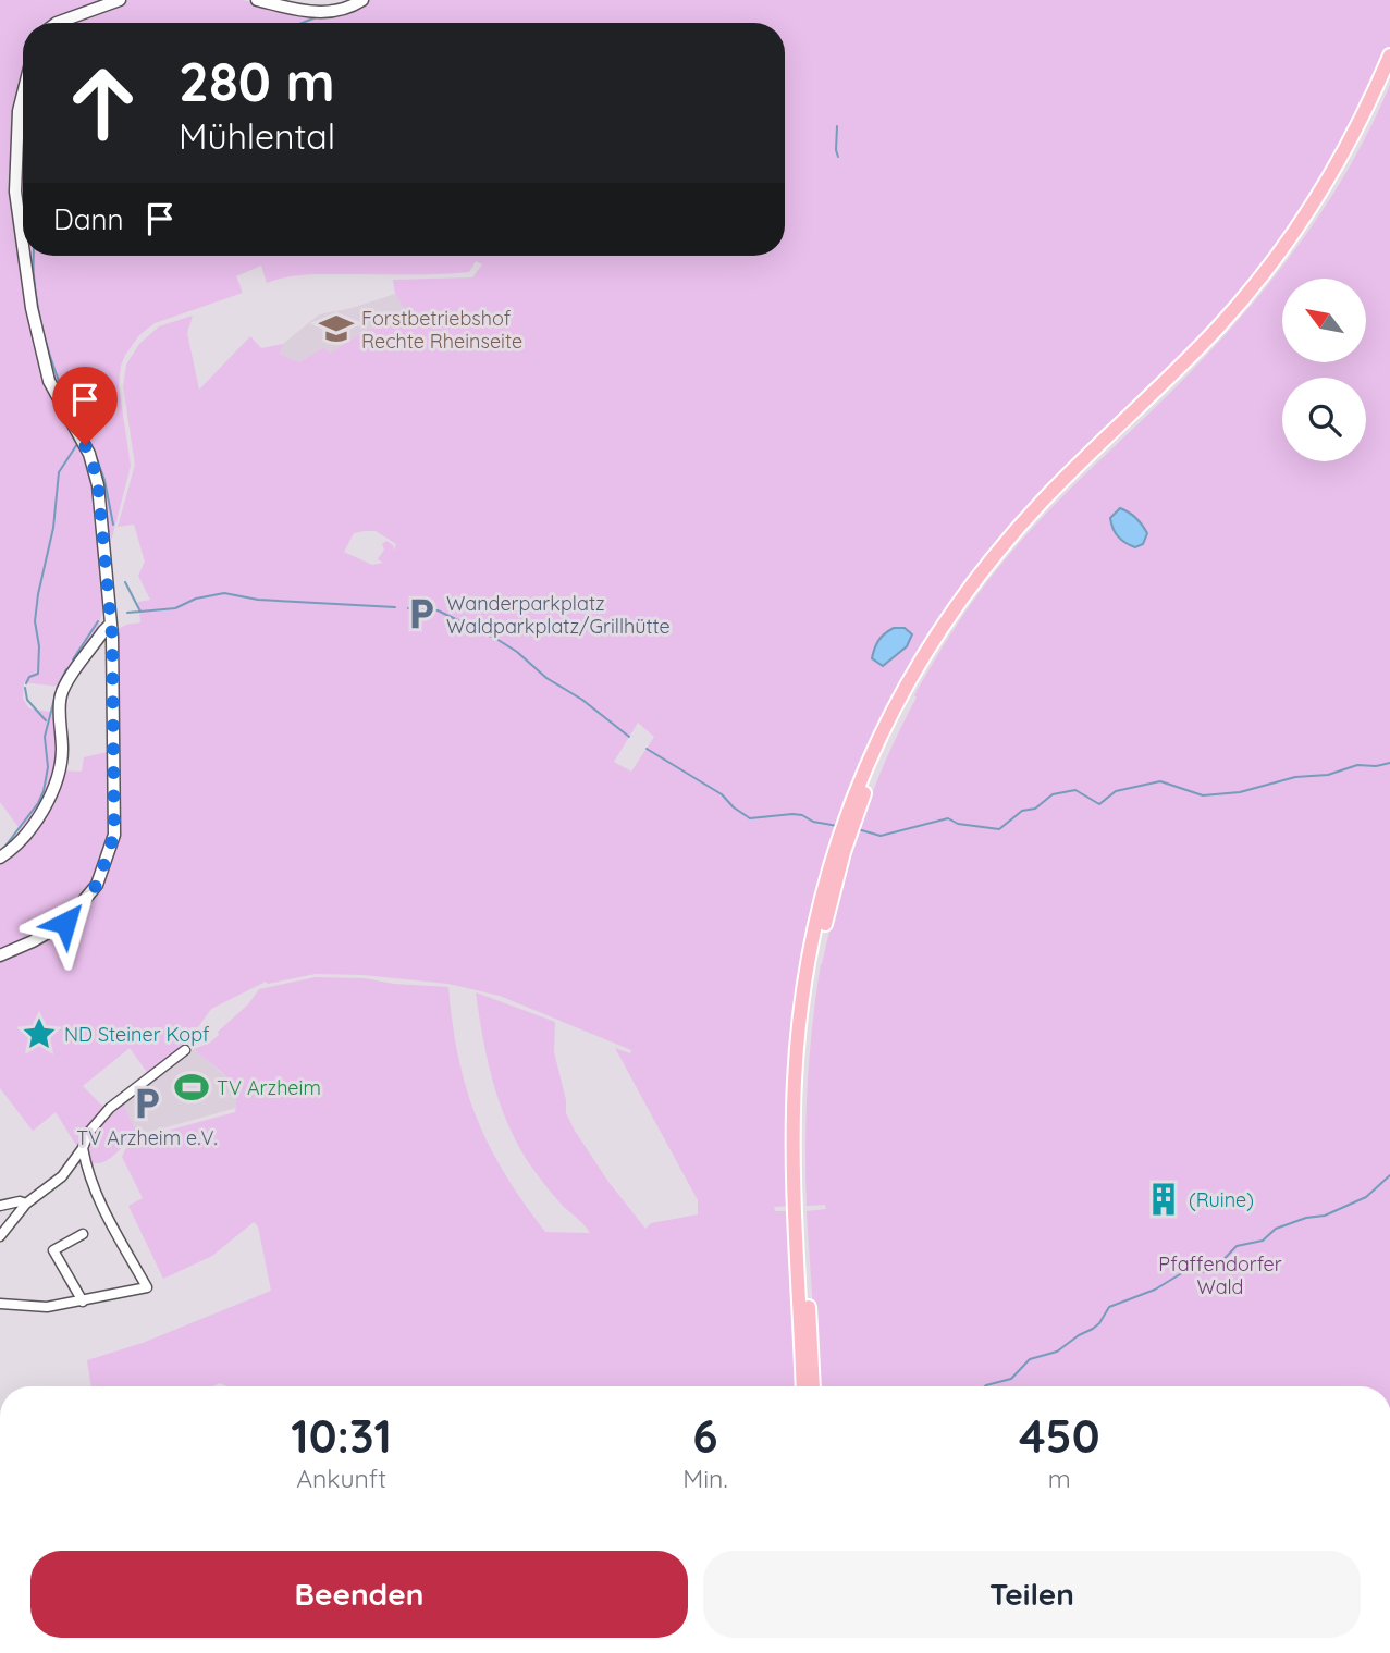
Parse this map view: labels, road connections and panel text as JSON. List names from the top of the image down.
{
  "parks": ["Pfaffendorfer Wald"],
  "places": {
    "school or university": ["Forstbetriebshof Rechte Rheinseite"],
    "parking": ["Wanderparkplatz Waldparkplatz/Grillhütte", "TV Arzheim e.V."],
    "place": ["ND Steiner Kopf"],
    "sports": ["TV Arzheim"],
    "building": ["(Ruine)"]
  },
  "north": "top left",
  "page": {
    "turn": ["280 m", "Mühlental"],
    "then": "Dann",
    "eta": [
      "10:31",
      "Ankunft",
      "6",
      "Min.",
      "450",
      "m"
    ],
    "buttons": ["Beenden", "Teilen"]
  }
}
